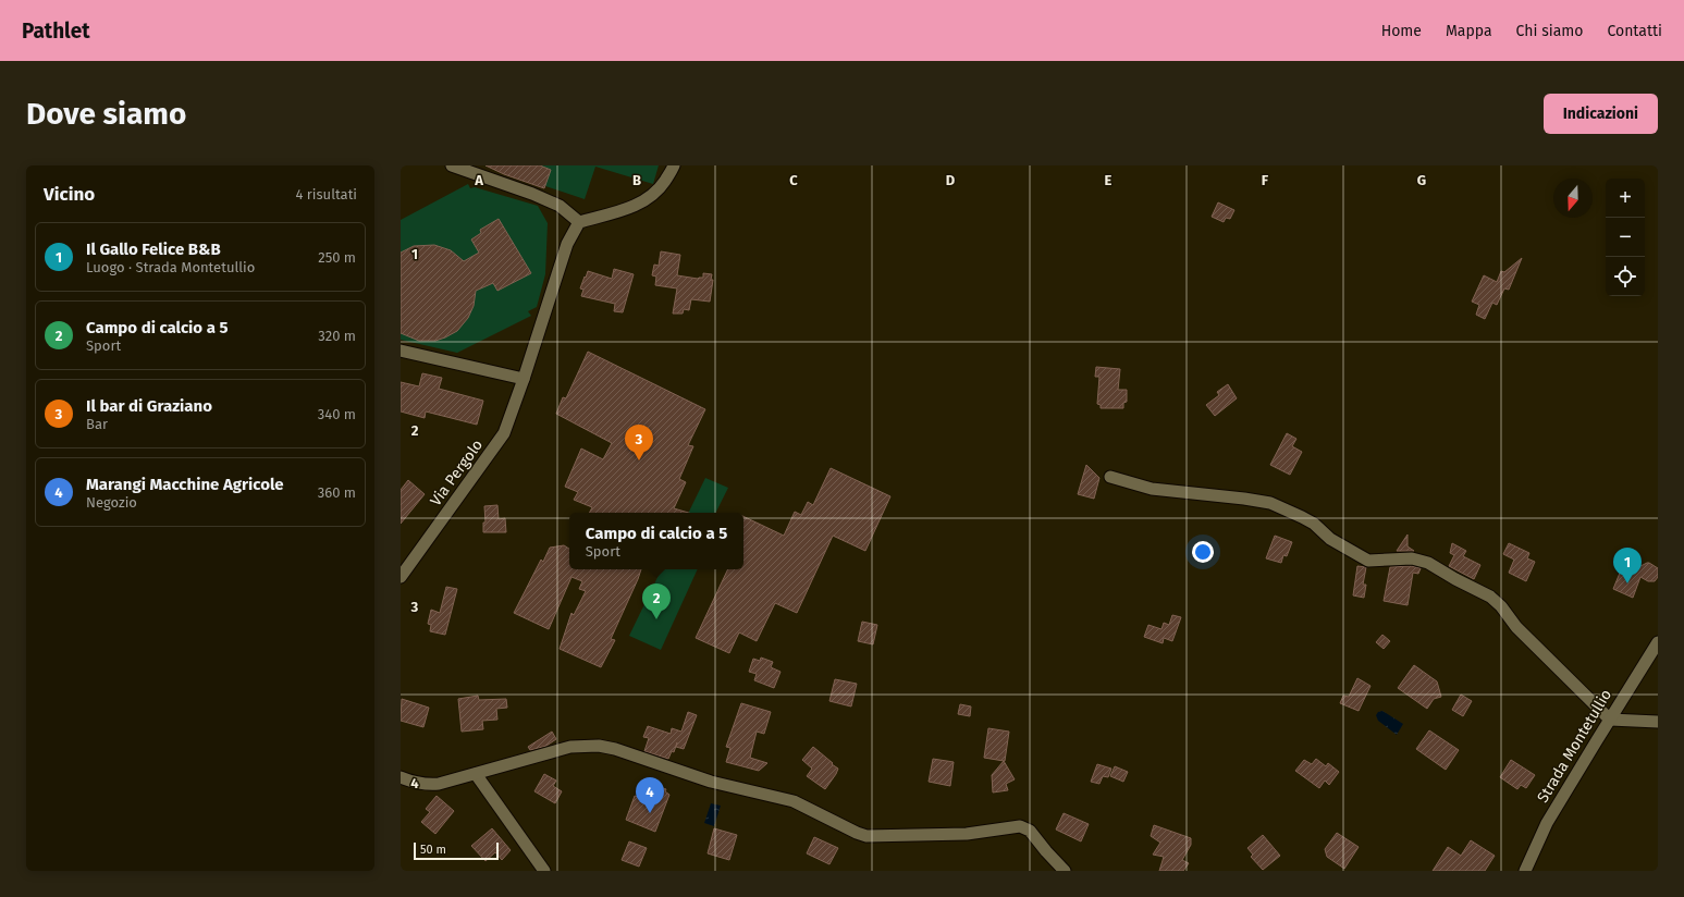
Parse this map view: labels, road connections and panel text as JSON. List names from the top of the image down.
{
  "streets": {
    "street": ["Via Pergolo", "Strada Montetullio"]
  },
  "scale_bar": "50 m",
  "north": "bottom",
  "page": {
    "header": "Pathlet",
    "nav": [
      "Home",
      "Mappa",
      "Chi siamo",
      "Contatti"
    ],
    "buttons": "Indicazioni",
    "title": "Dove siamo",
    "heading": ["Vicino", "4 risultati"],
    "map_buttons": ["+", "−"],
    "list": [
      {
        "mark": "1",
        "name": "Il Gallo Felice B&B",
        "note": "Luogo · Strada Montetullio",
        "value": "250 m"
      },
      {
        "mark": "2",
        "name": "Campo di calcio a 5",
        "note": "Sport",
        "value": "320 m"
      },
      {
        "mark": "3",
        "name": "Il bar di Graziano",
        "note": "Bar",
        "value": "340 m"
      },
      {
        "mark": "4",
        "name": "Marangi Macchine Agricole",
        "note": "Negozio",
        "value": "360 m"
      }
    ],
    "pins": [
      "3",
      "1",
      "2",
      "4"
    ],
    "popup": ["Campo di calcio a 5", "Sport"],
    "scale": "50 m"
  },
  "grid": {
    "columns": [
      "A",
      "B",
      "C",
      "D",
      "E",
      "F",
      "G"
    ],
    "rows": [
      "1",
      "2",
      "3",
      "4"
    ]
  }
}
